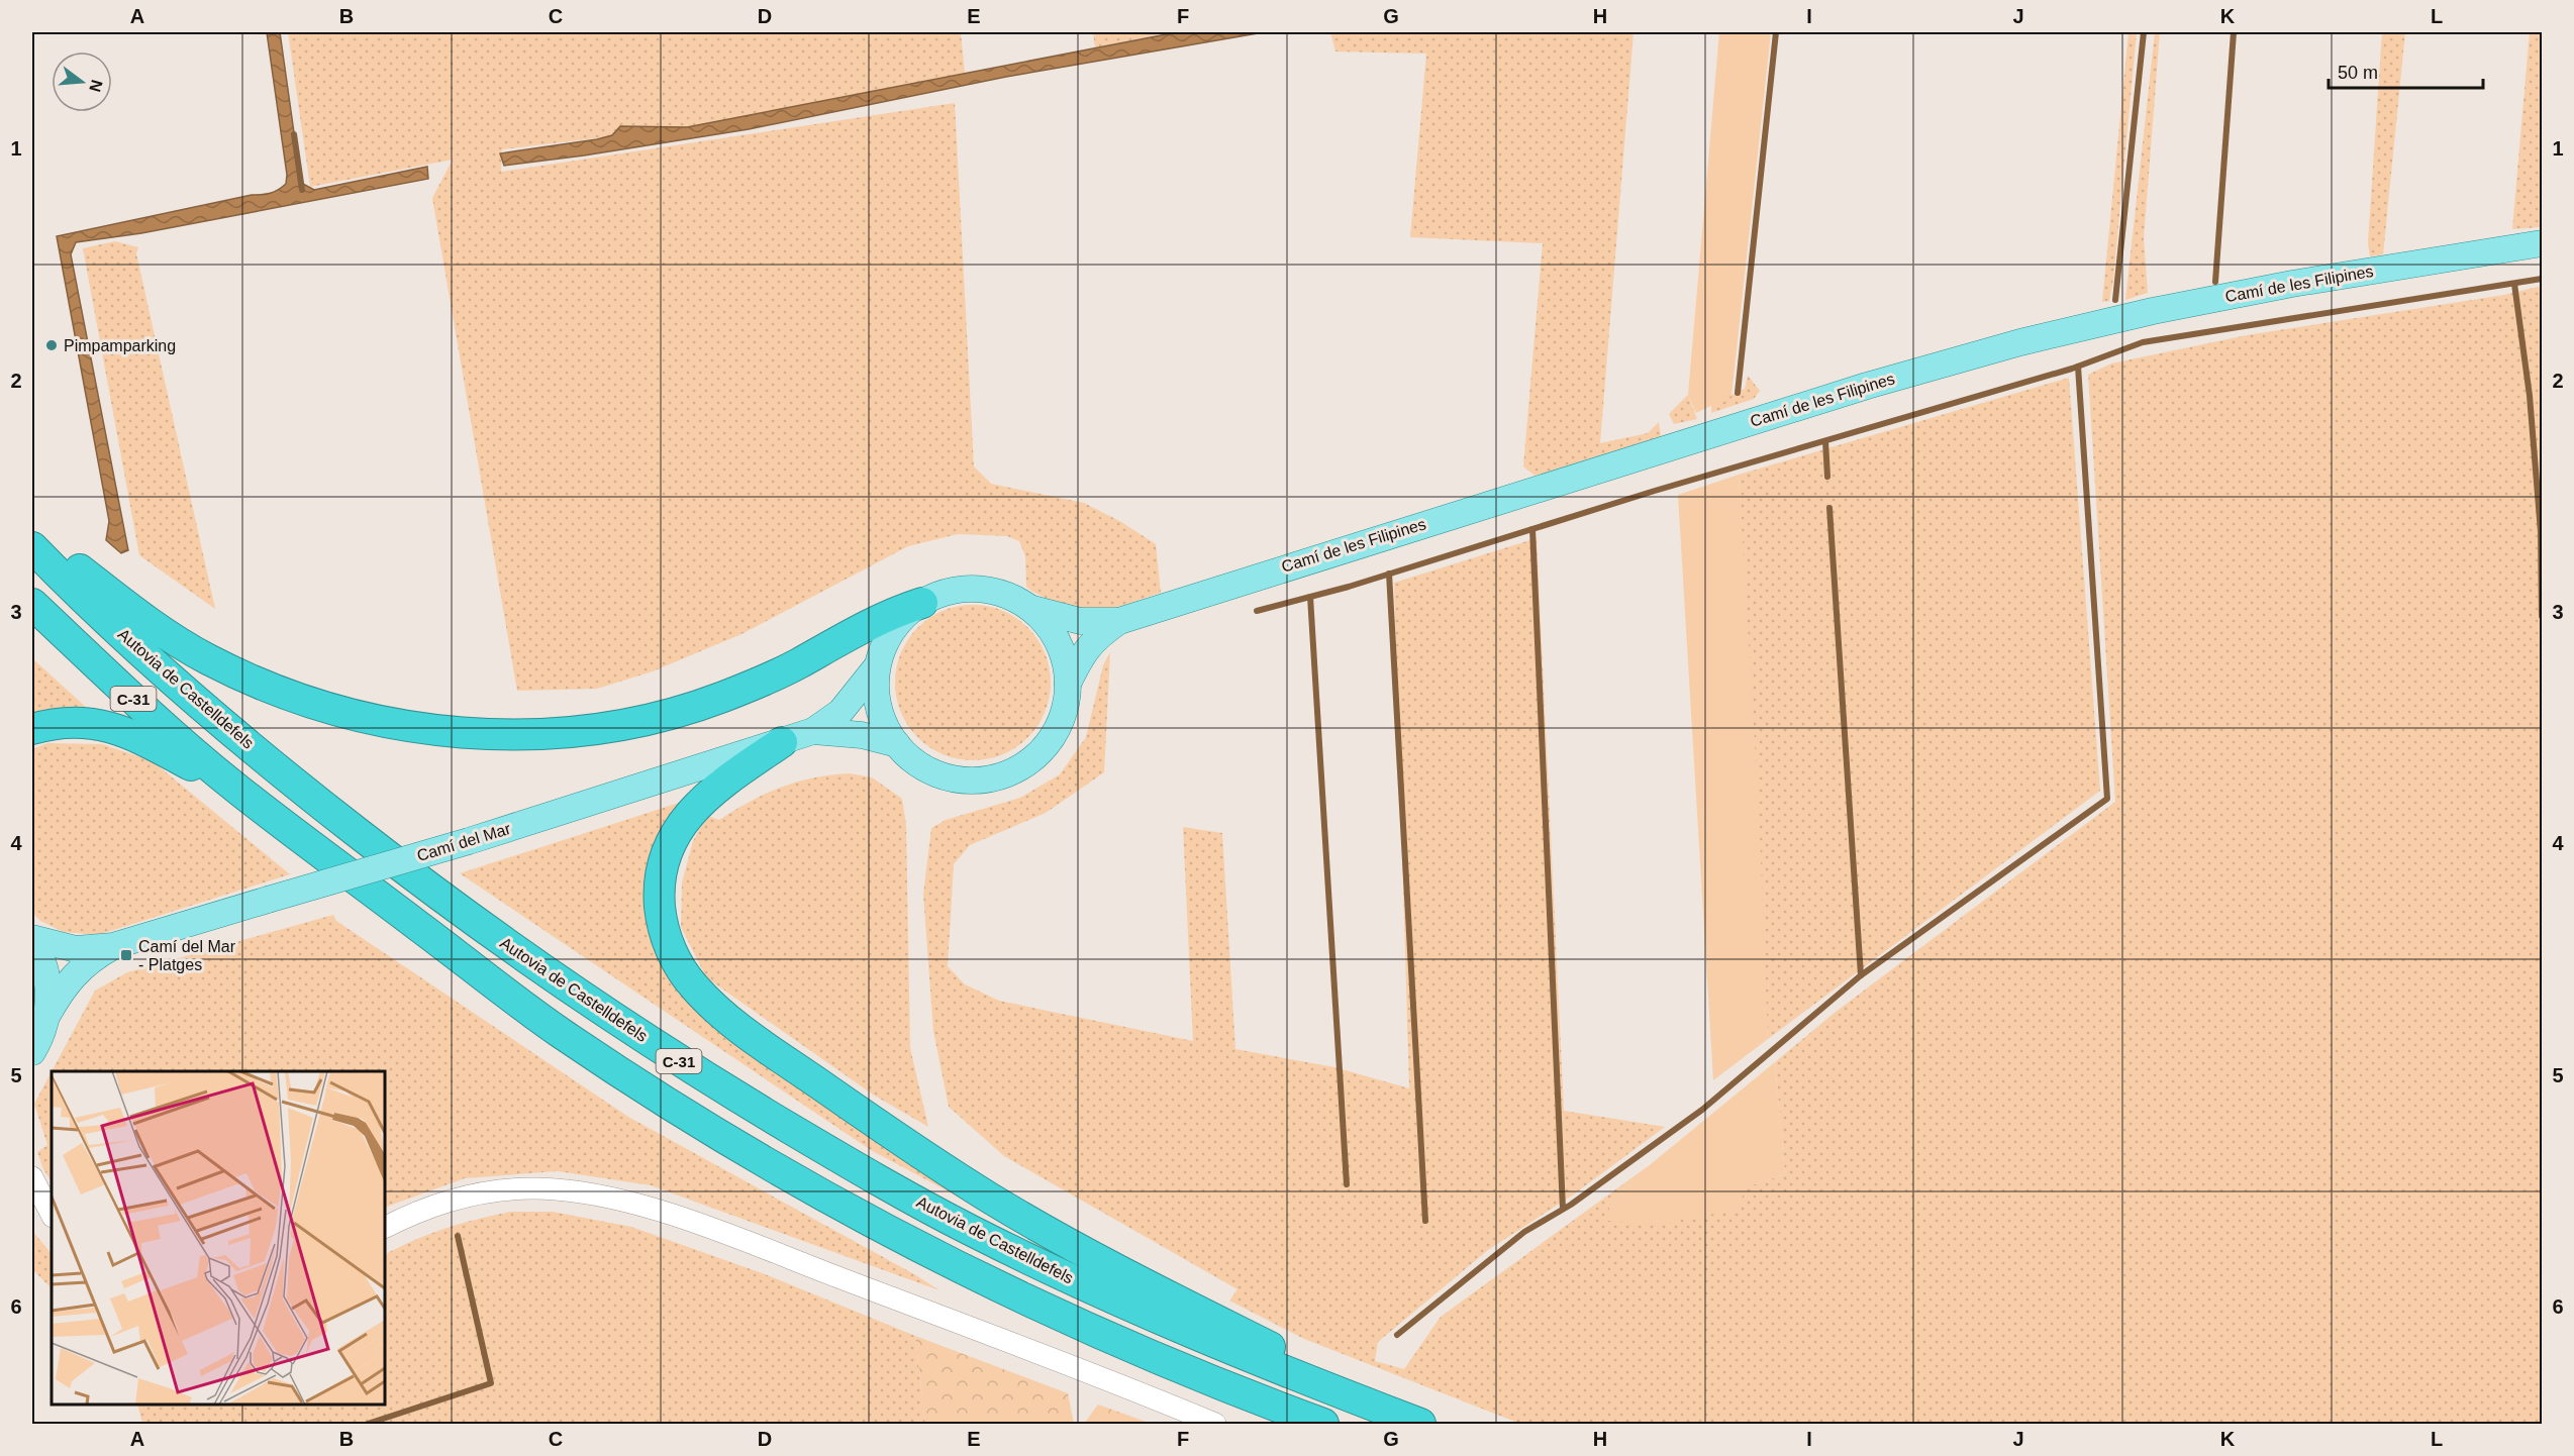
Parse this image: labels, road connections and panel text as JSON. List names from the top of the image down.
{
  "streets": {
    "highway": ["Autovia de Castelldefels", "C-31"],
    "main road": ["Camí de les Filipines", "Camí del Mar"]
  },
  "places": {
    "other": ["Pimpamparking"],
    "transit": ["Camí del Mar - Platges"]
  },
  "scale_bar": "50 m",
  "north": "right",
  "grid": {
    "columns": [
      "A",
      "B",
      "C",
      "D",
      "E",
      "F",
      "G",
      "H",
      "I",
      "J",
      "K",
      "L"
    ],
    "rows": [
      "1",
      "2",
      "3",
      "4",
      "5",
      "6"
    ]
  }
}
